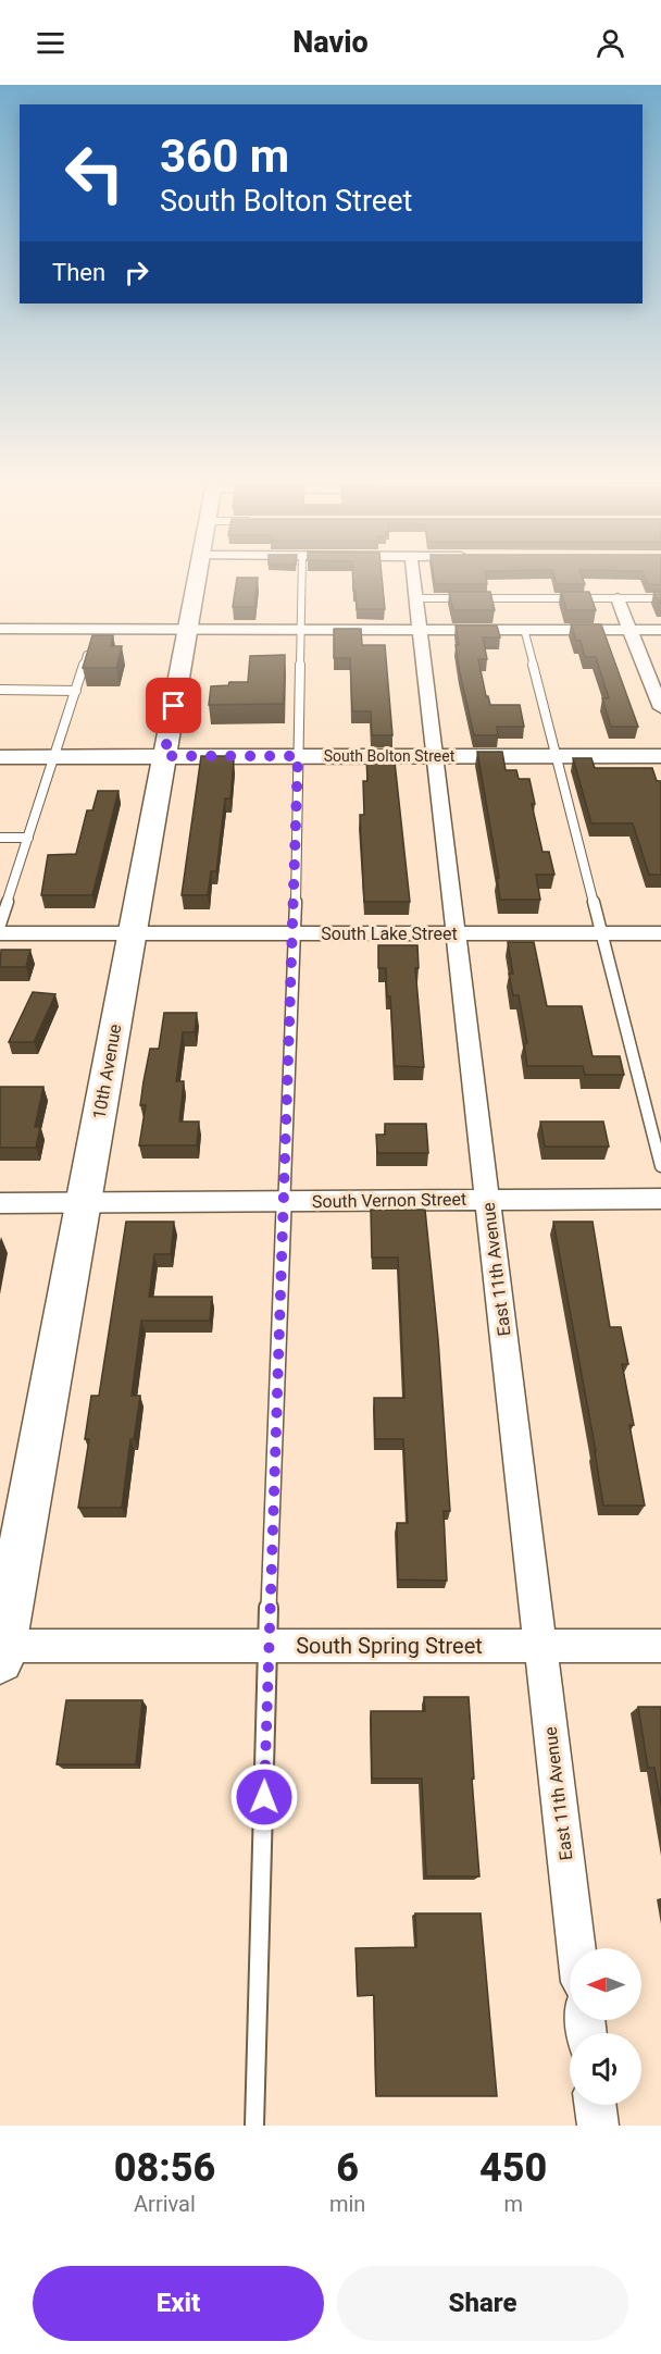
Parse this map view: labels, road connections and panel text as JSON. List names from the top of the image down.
{
  "streets": {
    "main road": ["South Bolton Street", "10th Avenue"],
    "street": [
      "South Lake Street",
      "South Vernon Street",
      "East 11th Avenue",
      "South Spring Street"
    ]
  },
  "crossings": [
    ["South Bolton Street", "10th Avenue"],
    ["South Bolton Street", "East 11th Avenue"],
    ["South Lake Street", "10th Avenue"],
    ["South Lake Street", "East 11th Avenue"],
    ["10th Avenue", "South Vernon Street"],
    ["10th Avenue", "South Spring Street"],
    ["South Vernon Street", "East 11th Avenue"],
    ["East 11th Avenue", "South Spring Street"]
  ],
  "north": "left",
  "page": {
    "header": "Navio",
    "turn": ["360 m", "South Bolton Street"],
    "then": "Then",
    "eta": [
      "08:56",
      "Arrival",
      "6",
      "min",
      "450",
      "m"
    ],
    "buttons": ["Exit", "Share"]
  }
}
